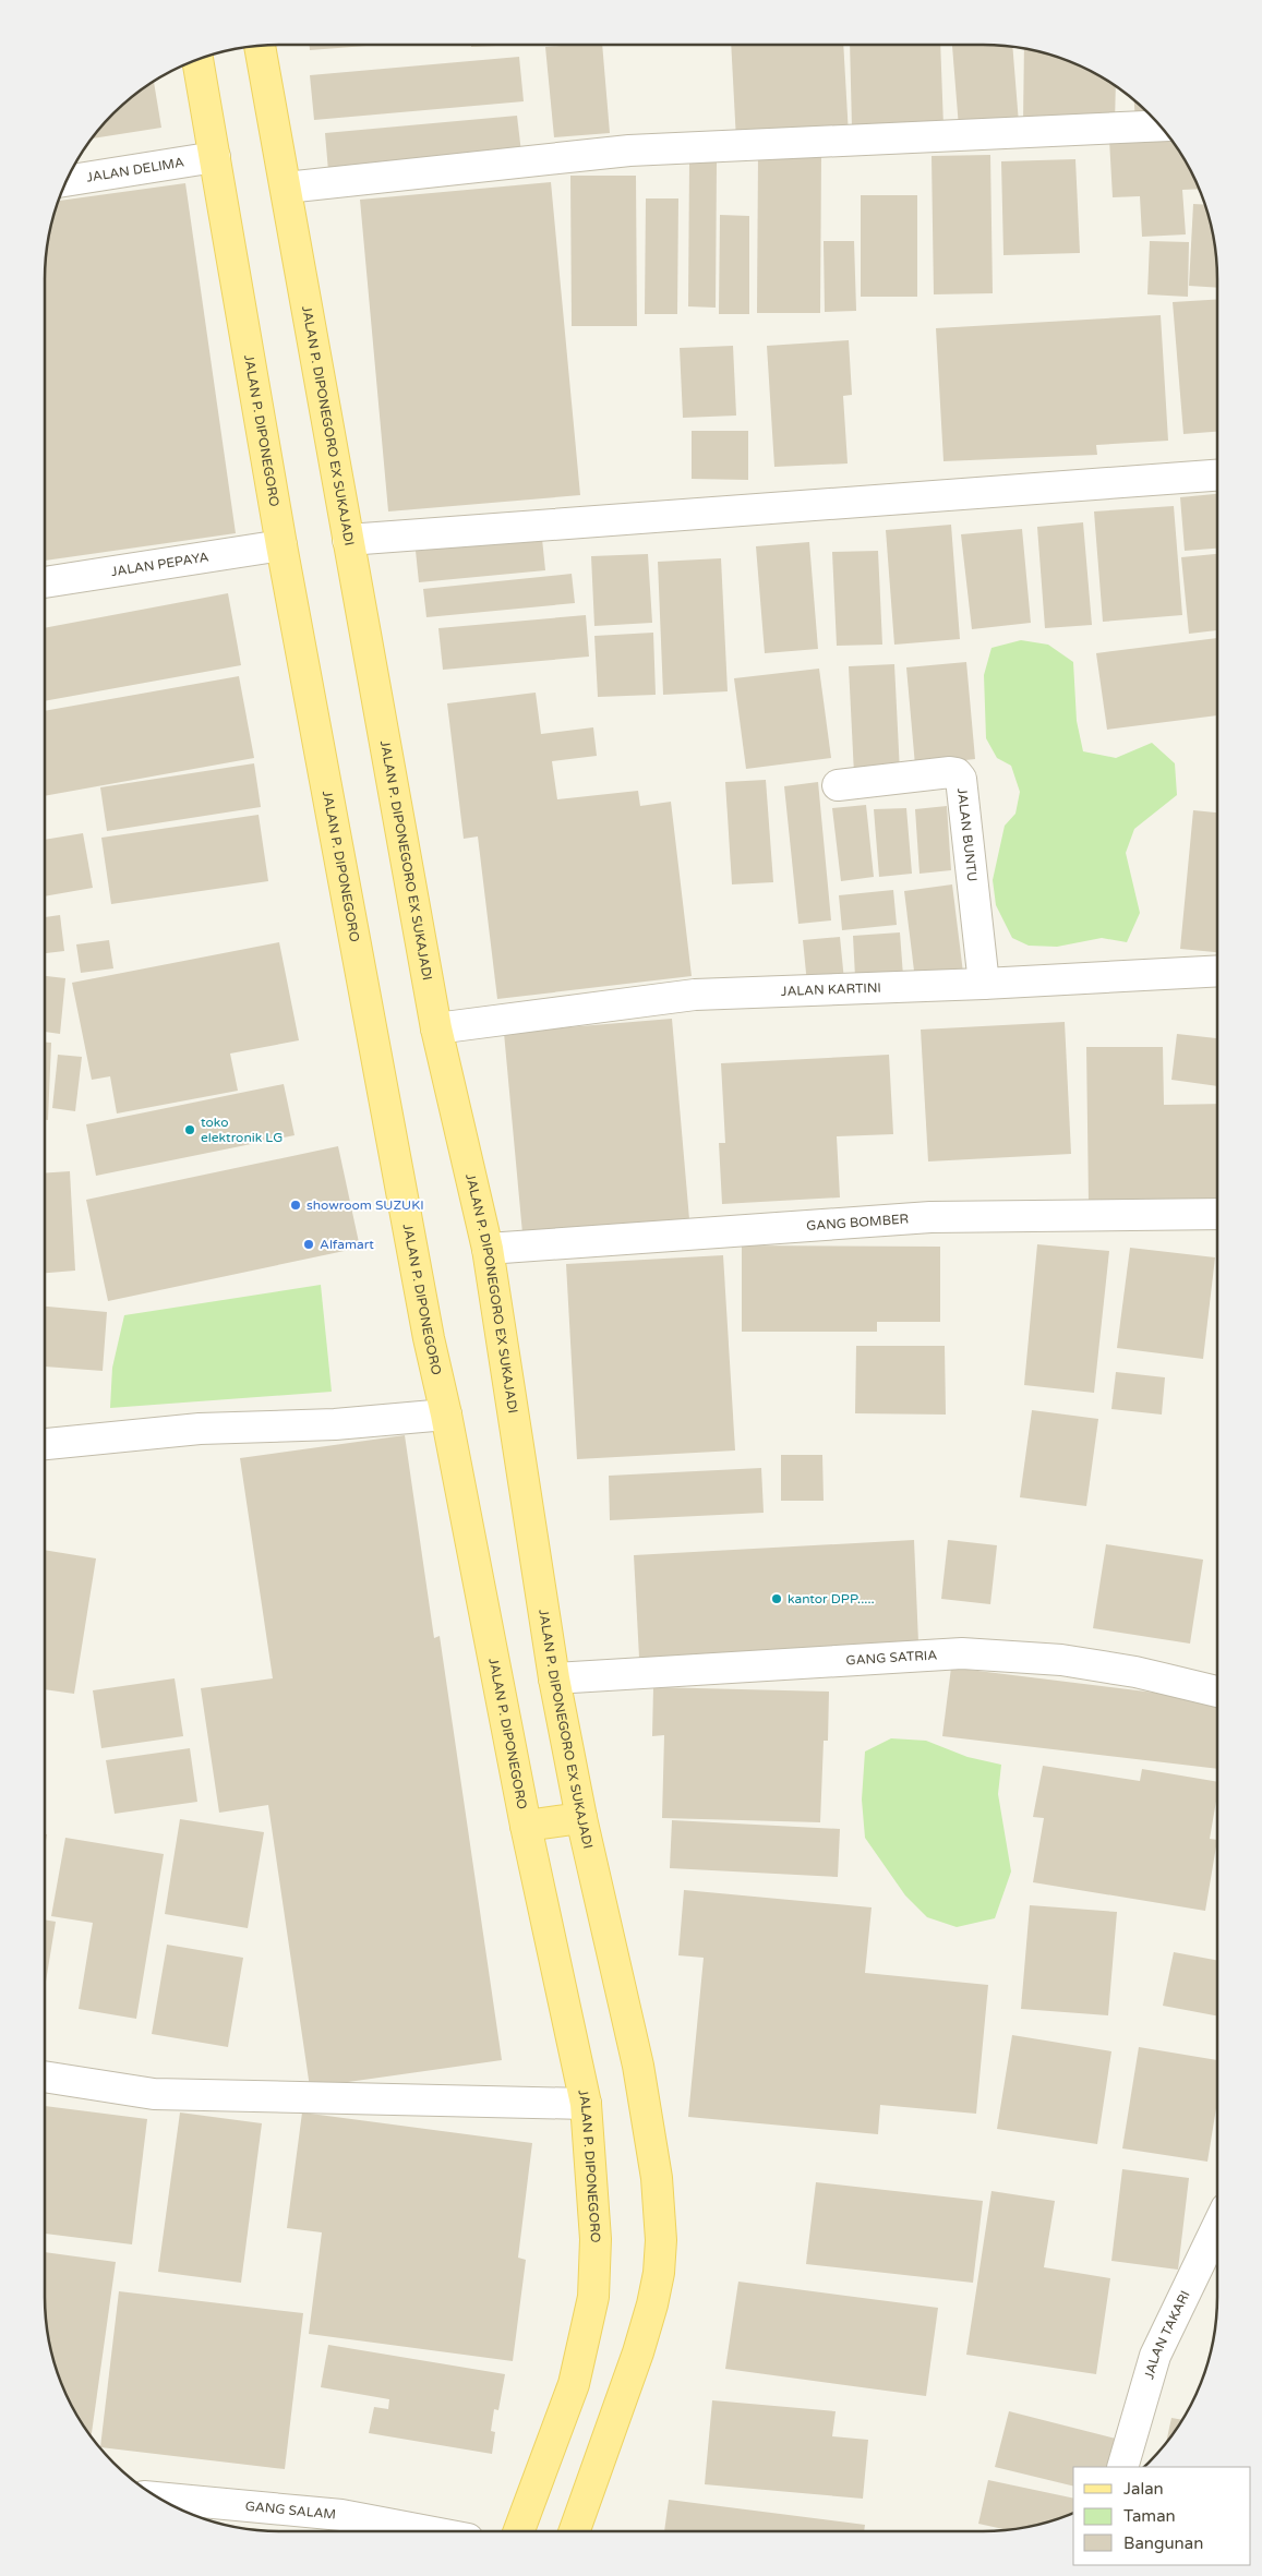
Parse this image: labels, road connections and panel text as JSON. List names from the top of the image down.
{
  "streets": {
    "main road": ["JALAN P. DIPONEGORO EX SUKAJADI", "JALAN P. DIPONEGORO"],
    "street": [
      "JALAN DELIMA",
      "JALAN PEPAYA",
      "JALAN BUNTU",
      "JALAN KARTINI",
      "GANG BOMBER",
      "GANG SATRIA",
      "JALAN TAKARI",
      "GANG SALAM"
    ]
  },
  "crossings": [
    ["JALAN DELIMA", "JALAN P. DIPONEGORO"],
    ["JALAN P. DIPONEGORO EX SUKAJADI", "JALAN KARTINI"],
    ["JALAN P. DIPONEGORO EX SUKAJADI", "GANG BOMBER"],
    ["JALAN P. DIPONEGORO EX SUKAJADI", "GANG SATRIA"],
    ["JALAN P. DIPONEGORO", "JALAN PEPAYA"],
    ["JALAN BUNTU", "JALAN KARTINI"]
  ],
  "places": [
    "toko elektronik LG",
    "showroom SUZUKI",
    "Alfamart",
    "kantor DPP....."
  ],
  "legend": ["Jalan", "Taman", "Bangunan"]
}
